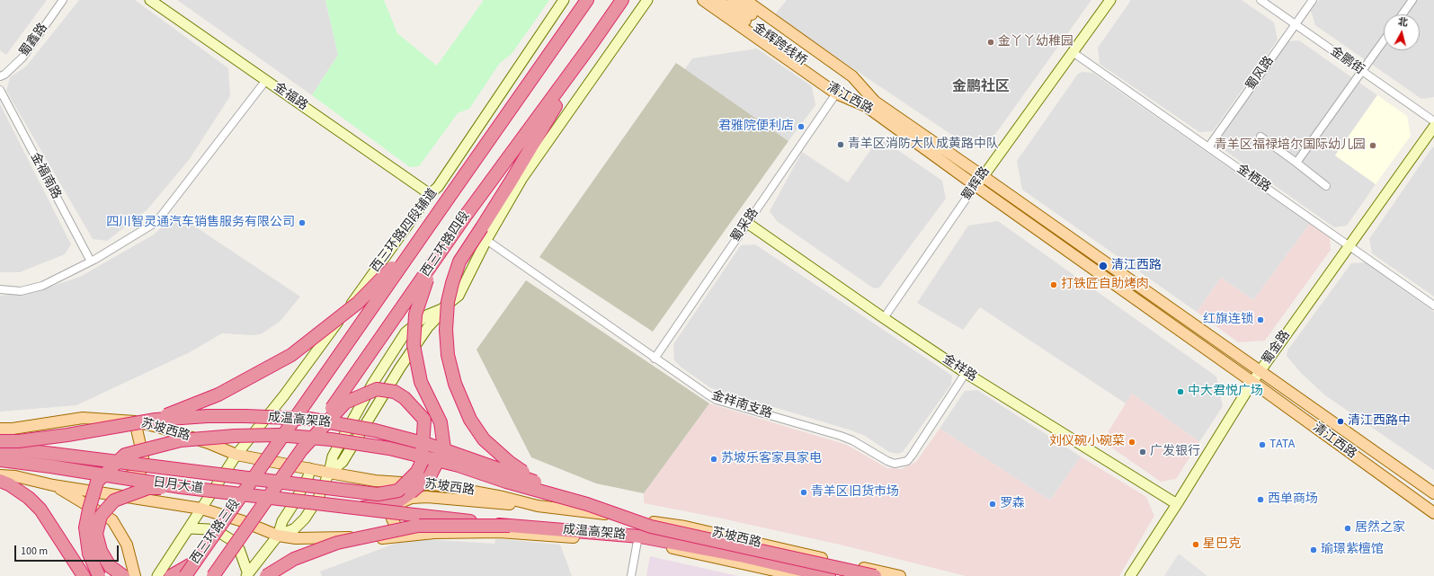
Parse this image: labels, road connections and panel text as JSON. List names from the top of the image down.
{
  "streets": {
    "highway": [
      "西三环路四段",
      "成温高架路",
      "日月大道",
      "西三环路三段"
    ],
    "main road": [
      "金辉跨线桥",
      "金福路",
      "清江西路",
      "蜀辉路",
      "西三环路四段辅道",
      "蜀金路",
      "金祥路",
      "苏坡西路"
    ],
    "street": [
      "蜀鑫路",
      "金鹏街",
      "蜀风路",
      "金福南路",
      "金栖路",
      "蜀采路",
      "金祥南支路"
    ]
  },
  "crossings": [
    ["金辉跨线桥", "清江西路"],
    ["金辉跨线桥", "蜀采路"],
    ["金鹏街", "蜀风路"],
    ["蜀风路", "金栖路"],
    ["金福路", "西三环路四段辅道"],
    ["清江西路", "蜀辉路"],
    ["清江西路", "蜀采路"],
    ["清江西路", "蜀金路"],
    ["金栖路", "蜀辉路"],
    ["金栖路", "蜀金路"],
    ["蜀辉路", "金祥路"],
    ["蜀采路", "金祥路"],
    ["蜀采路", "金祥南支路"],
    ["西三环路四段辅道", "苏坡西路"],
    ["西三环路四段", "西三环路三段"],
    ["蜀金路", "金祥路"],
    ["金祥路", "金祥南支路"],
    ["成温高架路", "日月大道"]
  ],
  "districts": ["金鹏社区"],
  "places": [
    "金丫丫幼稚园",
    "君雅院便利店",
    "青羊区消防大队成黄路中队",
    "青羊区福禄培尔国际幼儿园",
    "四川智灵通汽车销售服务有限公司",
    "清江西路",
    "打铁匠自助烤肉",
    "红旗连锁",
    "中大君悦广场",
    "清江西路中",
    "刘仪碗小碗菜",
    "TATA",
    "广发银行",
    "苏坡乐客家具家电",
    "青羊区旧货市场",
    "西单商场",
    "罗森",
    "居然之家",
    "星巴克",
    "瑜璟紫檀馆"
  ],
  "scale_bar": "100 m",
  "north": "top"
}
